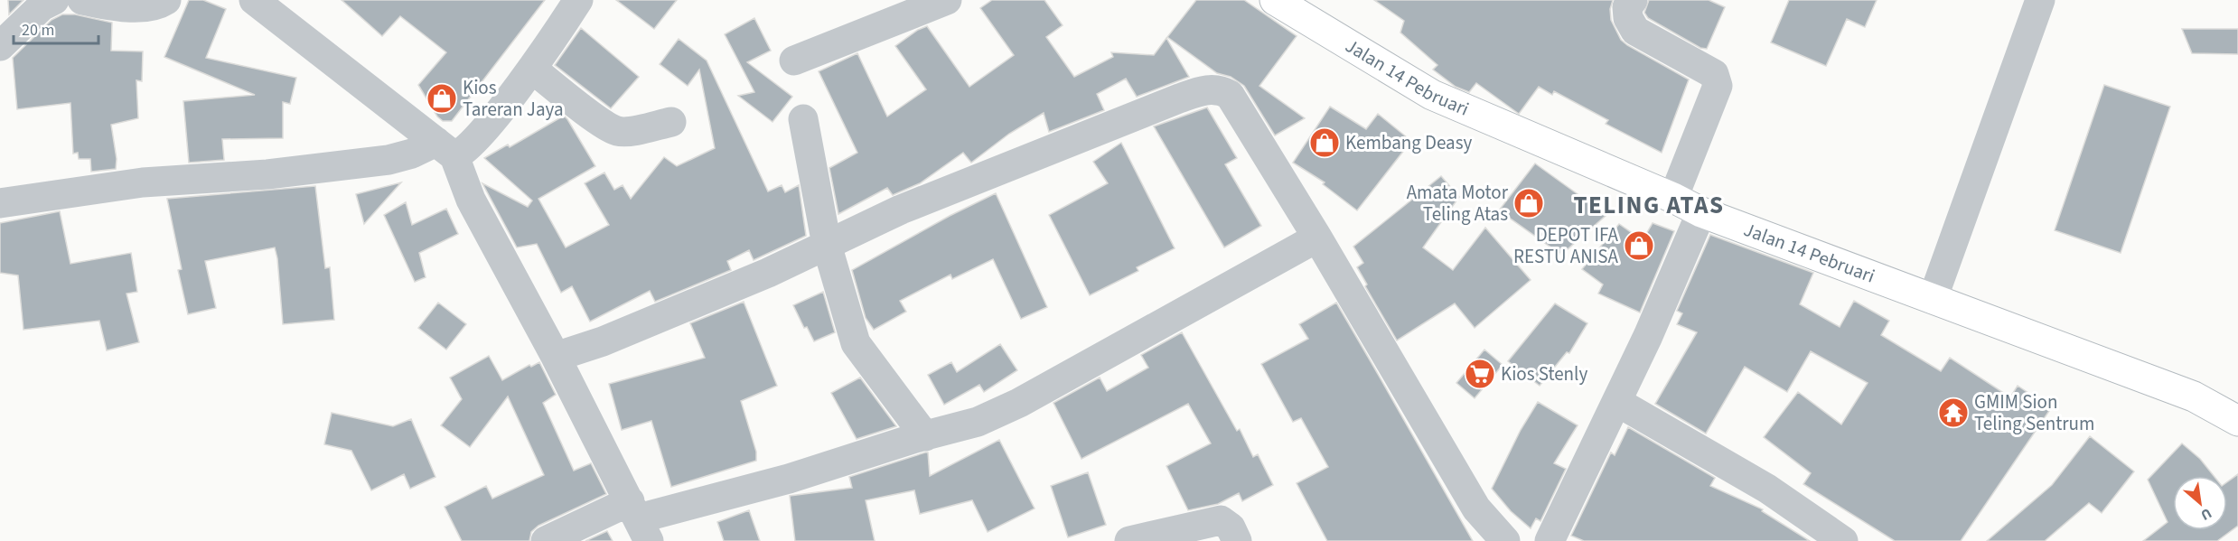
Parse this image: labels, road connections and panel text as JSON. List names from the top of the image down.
{
  "streets": {
    "main road": ["Jalan 14 Pebruari"]
  },
  "districts": ["TELING ATAS"],
  "places": {
    "shop": [
      "Kios Tareran Jaya",
      "Kembang Deasy",
      "Amata Motor Teling Atas",
      "DEPOT IFA RESTU ANISA"
    ],
    "supermarket": ["Kios Stenly"],
    "temple": ["GMIM Sion Teling Sentrum"]
  },
  "scale_bar": "20 m",
  "north": "bottom right"
}
